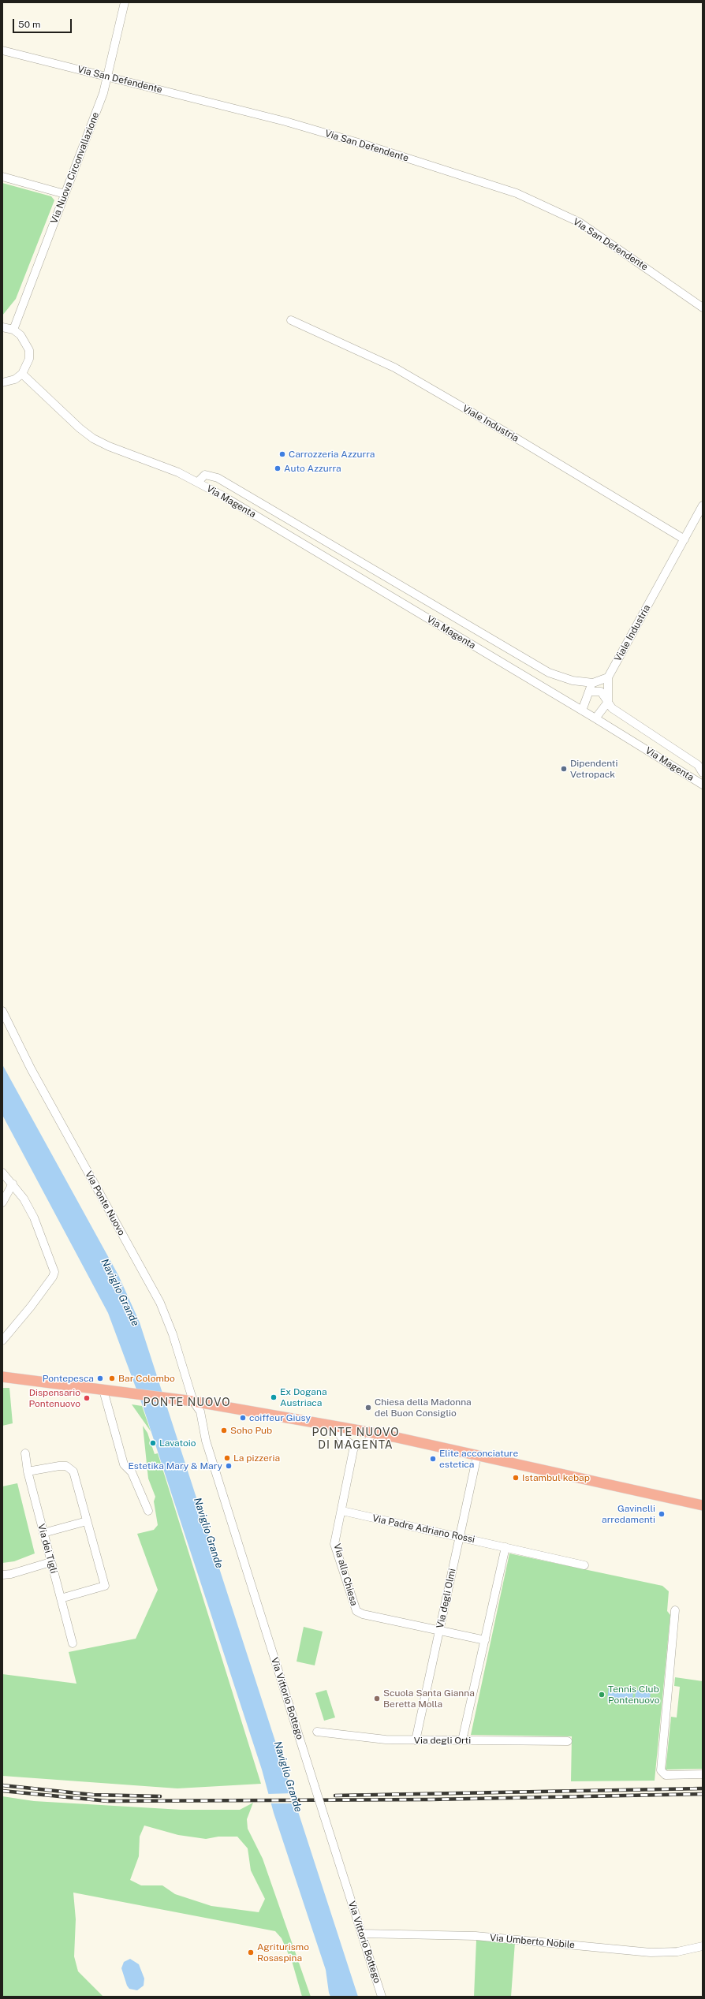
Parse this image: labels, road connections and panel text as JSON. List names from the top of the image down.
{
  "streets": {
    "street": [
      "Via San Defendente",
      "Via Nuova Circonvallazione",
      "Viale Industria",
      "Via Magenta",
      "Via Ponte Nuovo",
      "Via Padre Adriano Rossi",
      "Via dei Tigli",
      "Via alla Chiesa",
      "Via degli Olmi",
      "Via Vittorio Bottego",
      "Via degli Orti",
      "Via Umberto Nobile"
    ]
  },
  "crossings": [
    ["Via San Defendente", "Via Nuova Circonvallazione"],
    ["Viale Industria", "Via Magenta"],
    ["Via Ponte Nuovo", "Via Vittorio Bottego"],
    ["Via Padre Adriano Rossi", "Via alla Chiesa"],
    ["Via Padre Adriano Rossi", "Via degli Olmi"],
    ["Via alla Chiesa", "Via degli Olmi"],
    ["Via degli Olmi", "Via degli Orti"],
    ["Via Vittorio Bottego", "Via Umberto Nobile"]
  ],
  "districts": ["PONTE NUOVO", "PONTE NUOVO DI MAGENTA"],
  "water": ["Naviglio Grande"],
  "places": [
    "Carrozzeria Azzurra",
    "Auto Azzurra",
    "Dipendenti Vetropack",
    "Pontepesca",
    "Bar Colombo",
    "Ex Dogana Austriaca",
    "Dispensario Pontenuovo",
    "Chiesa della Madonna del Buon Consiglio",
    "coiffeur Giusy",
    "Soho Pub",
    "Lavatoio",
    "La pizzeria",
    "Elite acconciature estetica",
    "Estetika Mary & Mary",
    "Istambul kebap",
    "Gavinelli arredamenti",
    "Tennis Club Pontenuovo",
    "Scuola Santa Gianna Beretta Molla",
    "Agriturismo Rosaspina"
  ],
  "scale_bar": "50 m"
}
